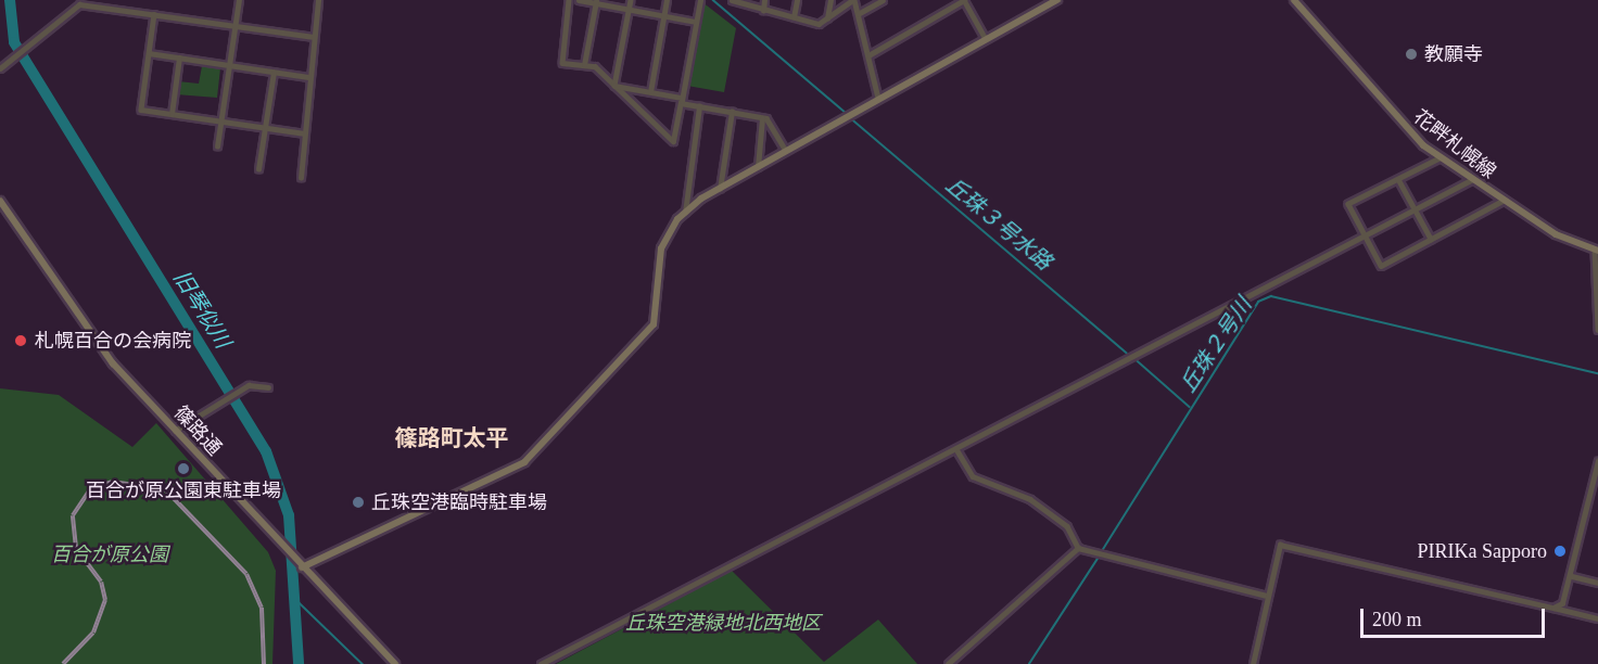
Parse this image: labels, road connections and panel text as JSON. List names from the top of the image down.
{
  "streets": {
    "street": ["花畔札幌線", "篠路通"]
  },
  "districts": ["篠路町太平"],
  "water": ["丘珠３号水路", "旧琴似川", "丘珠２号川"],
  "parks": ["百合が原公園", "丘珠空港緑地北西地区"],
  "places": [
    "教願寺",
    "札幌百合の会病院",
    "百合が原公園東駐車場",
    "丘珠空港臨時駐車場",
    "PIRIKa Sapporo"
  ],
  "scale_bar": "200 m"
}
